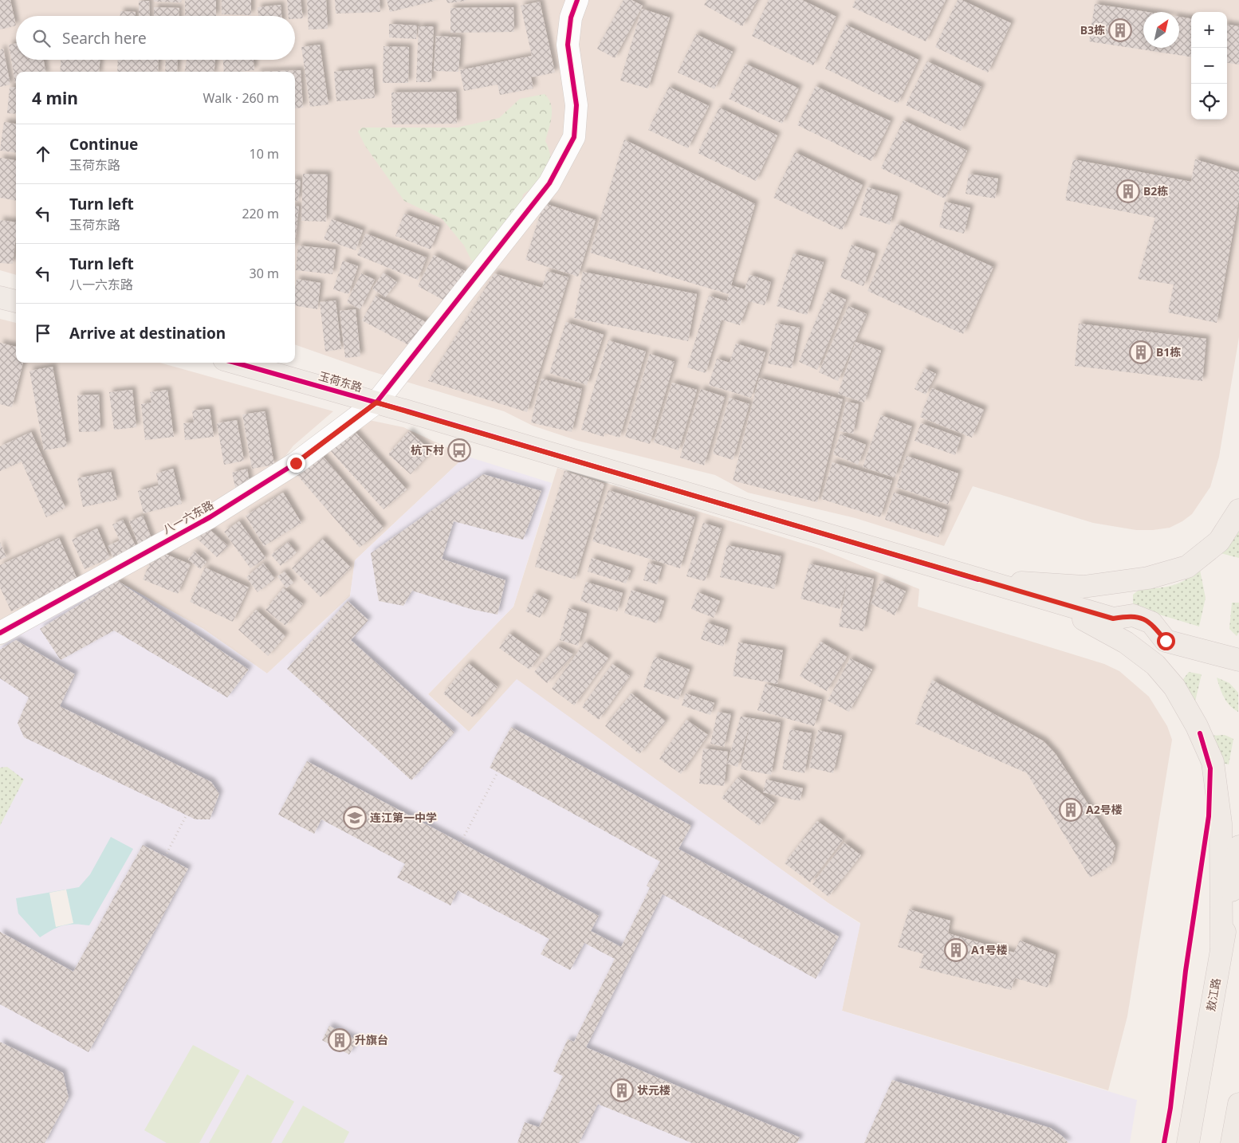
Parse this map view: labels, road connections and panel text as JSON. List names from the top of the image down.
{
  "streets": {
    "main road": ["玉荷东路", "敖江路"],
    "street": ["八一六东路"]
  },
  "crossings": [
    ["玉荷东路", "八一六东路"]
  ],
  "places": {
    "building": [
      "B3栋",
      "B2栋",
      "B1栋",
      "A2号楼",
      "A1号楼",
      "升旗台",
      "状元楼"
    ],
    "bus stop": ["杭下村"],
    "school or university": ["连江第一中学"]
  },
  "north": "top right",
  "page": {
    "map_buttons": ["+", "−"],
    "search": "Search here",
    "heading": ["4 min", "Walk · 260 m"],
    "list": [
      ["Continue", "玉荷东路", "10 m"],
      ["Turn left", "玉荷东路", "220 m"],
      ["Turn left", "八一六东路", "30 m"],
      "Arrive at destination"
    ]
  }
}
